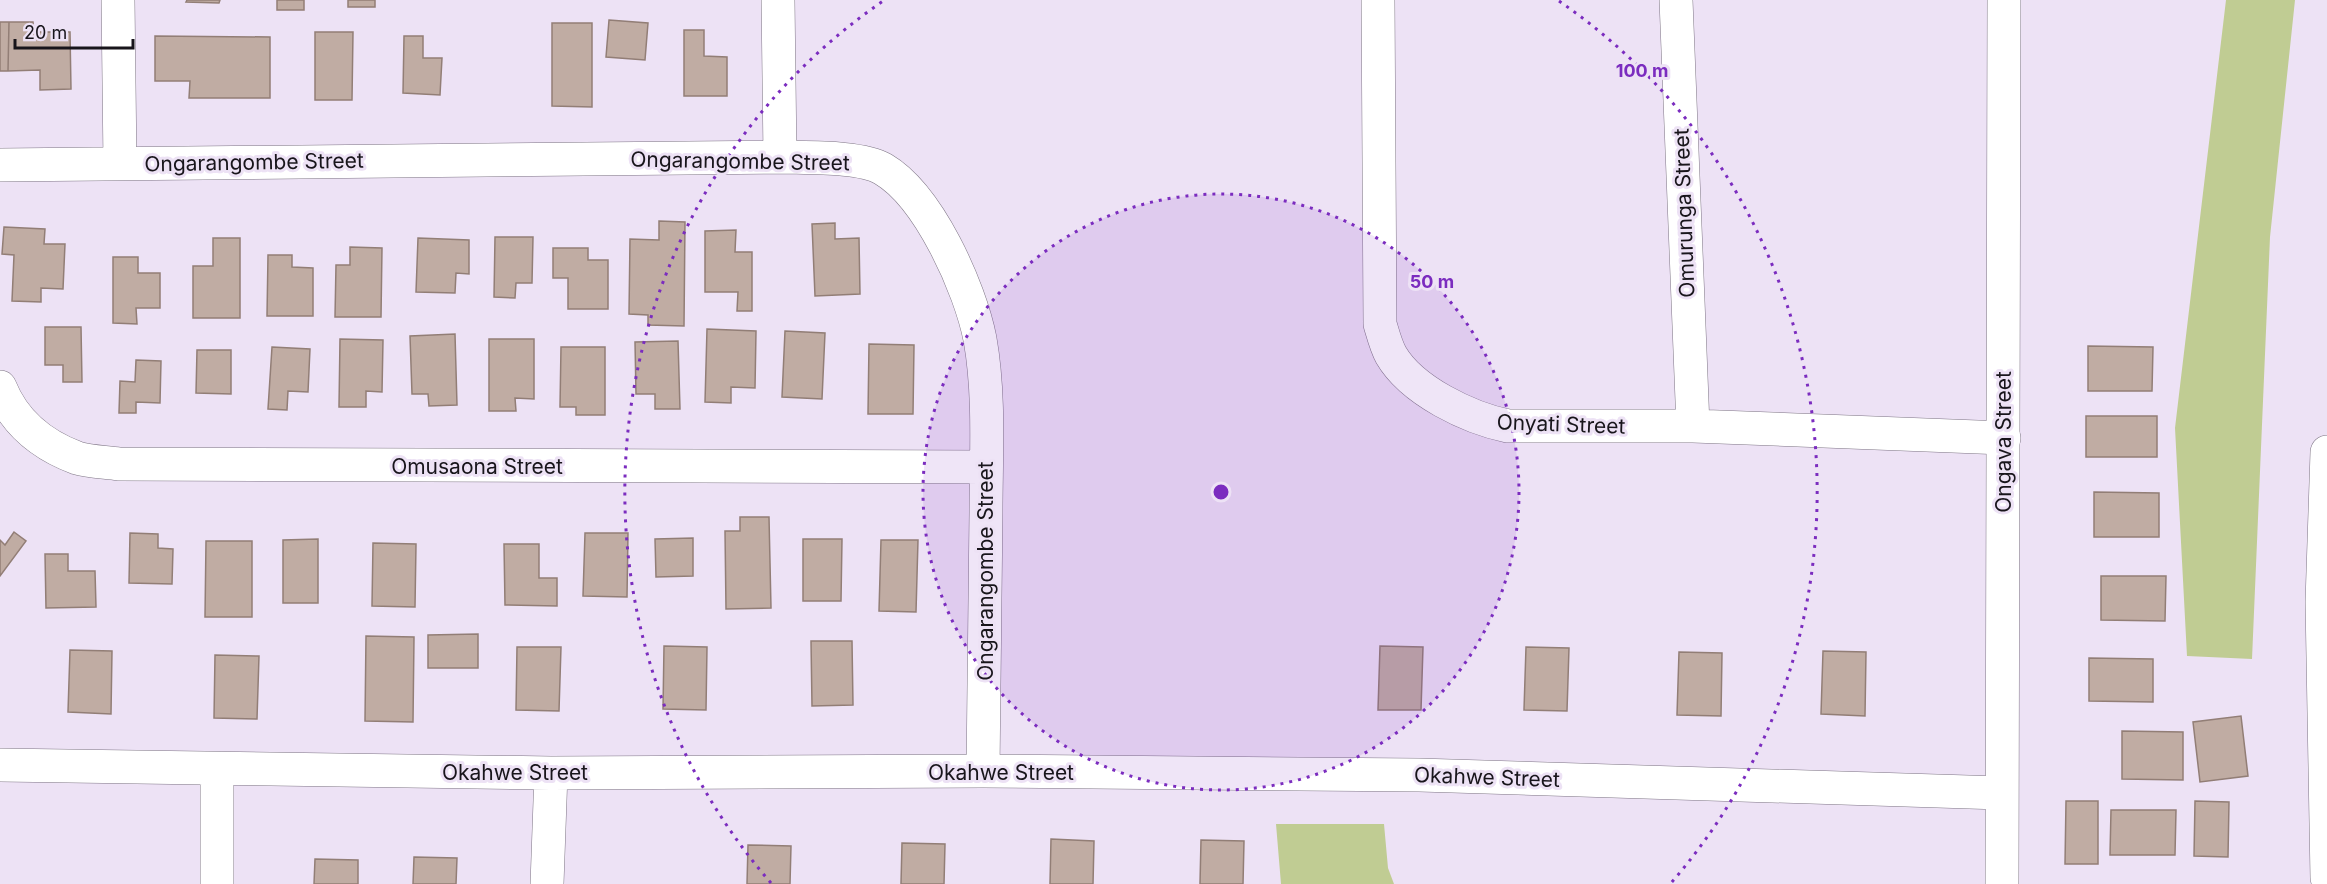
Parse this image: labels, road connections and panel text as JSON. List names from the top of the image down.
{
  "streets": {
    "street": [
      "Ongarangombe Street",
      "Omurunga Street",
      "Onyati Street",
      "Ongava Street",
      "Omusaona Street",
      "Okahwe Street"
    ]
  },
  "crossings": [
    ["Ongarangombe Street", "Omusaona Street"],
    ["Ongarangombe Street", "Okahwe Street"],
    ["Omurunga Street", "Onyati Street"],
    ["Onyati Street", "Ongava Street"],
    ["Ongava Street", "Okahwe Street"]
  ],
  "scale_bar": "20 m",
  "rings": ["100 m", "50 m"]
}
